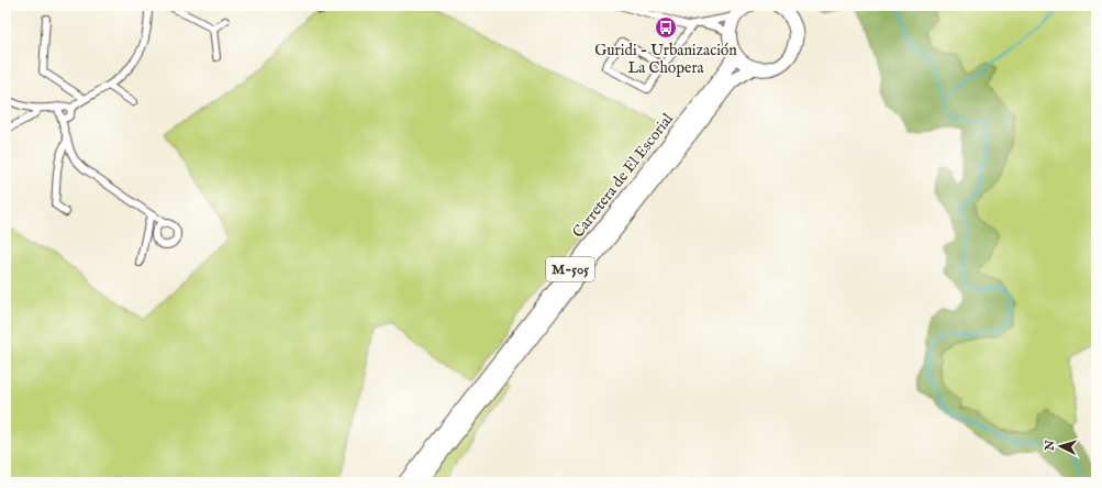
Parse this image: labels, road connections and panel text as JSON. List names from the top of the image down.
{
  "streets": {
    "highway": ["Carretera de El Escorial", "M-505"]
  },
  "places": {
    "bus stop": ["Guridi - Urbanización La Chopera"]
  },
  "north": "left"
}
